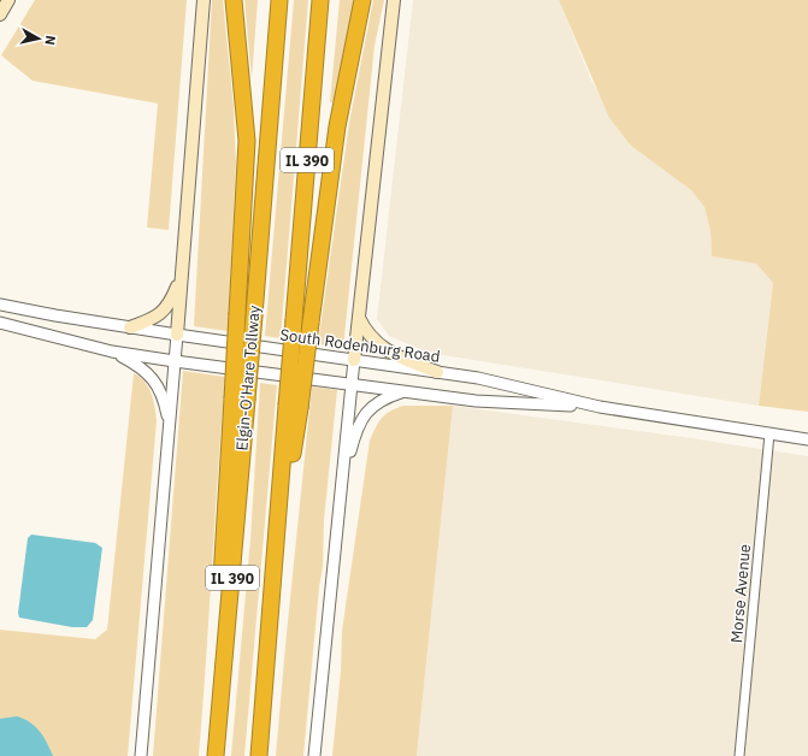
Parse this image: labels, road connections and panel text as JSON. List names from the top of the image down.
{
  "streets": {
    "highway": ["IL 390", "Elgin-O'Hare Tollway"],
    "street": ["South Rodenburg Road", "Morse Avenue"]
  },
  "crossings": [
    ["South Rodenburg Road", "Morse Avenue"]
  ],
  "north": "right"
}
